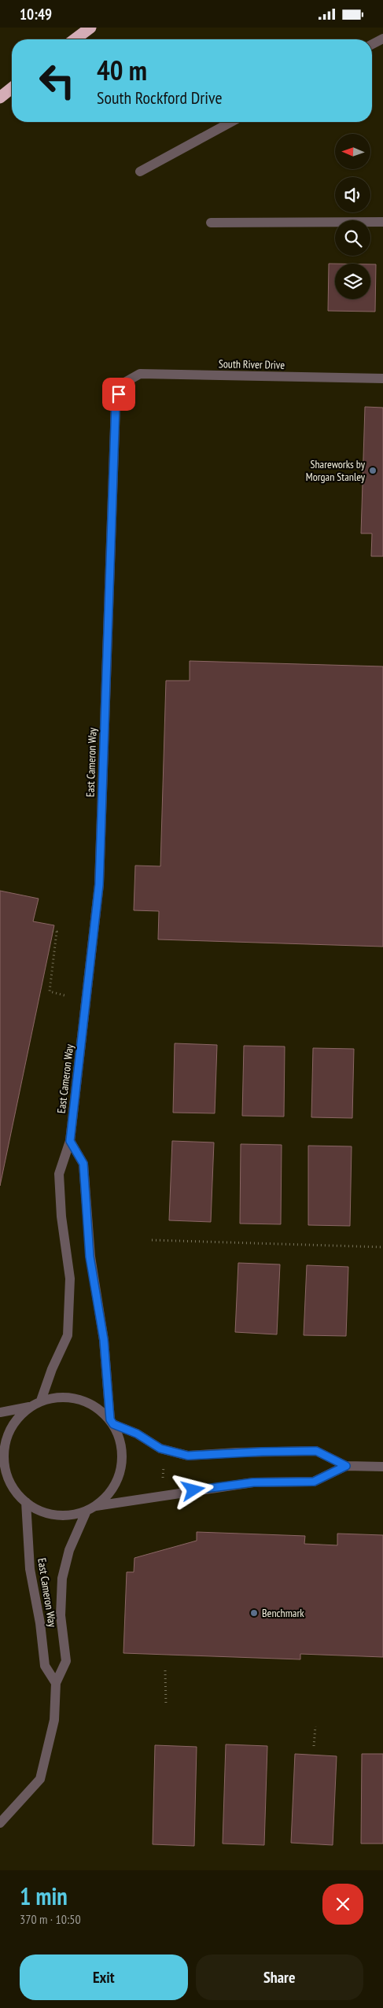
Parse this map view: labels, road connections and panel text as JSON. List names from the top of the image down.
{
  "streets": {
    "street": ["South River Drive", "East Cameron Way"]
  },
  "crossings": [
    ["South River Drive", "East Cameron Way"]
  ],
  "places": ["Shareworks by Morgan Stanley", "Benchmark"],
  "north": "left",
  "page": {
    "status": "10:49",
    "turn": ["40 m", "South Rockford Drive"],
    "heading": ["1 min", "370 m · 10:50"],
    "buttons": ["Exit", "Share"]
  }
}
